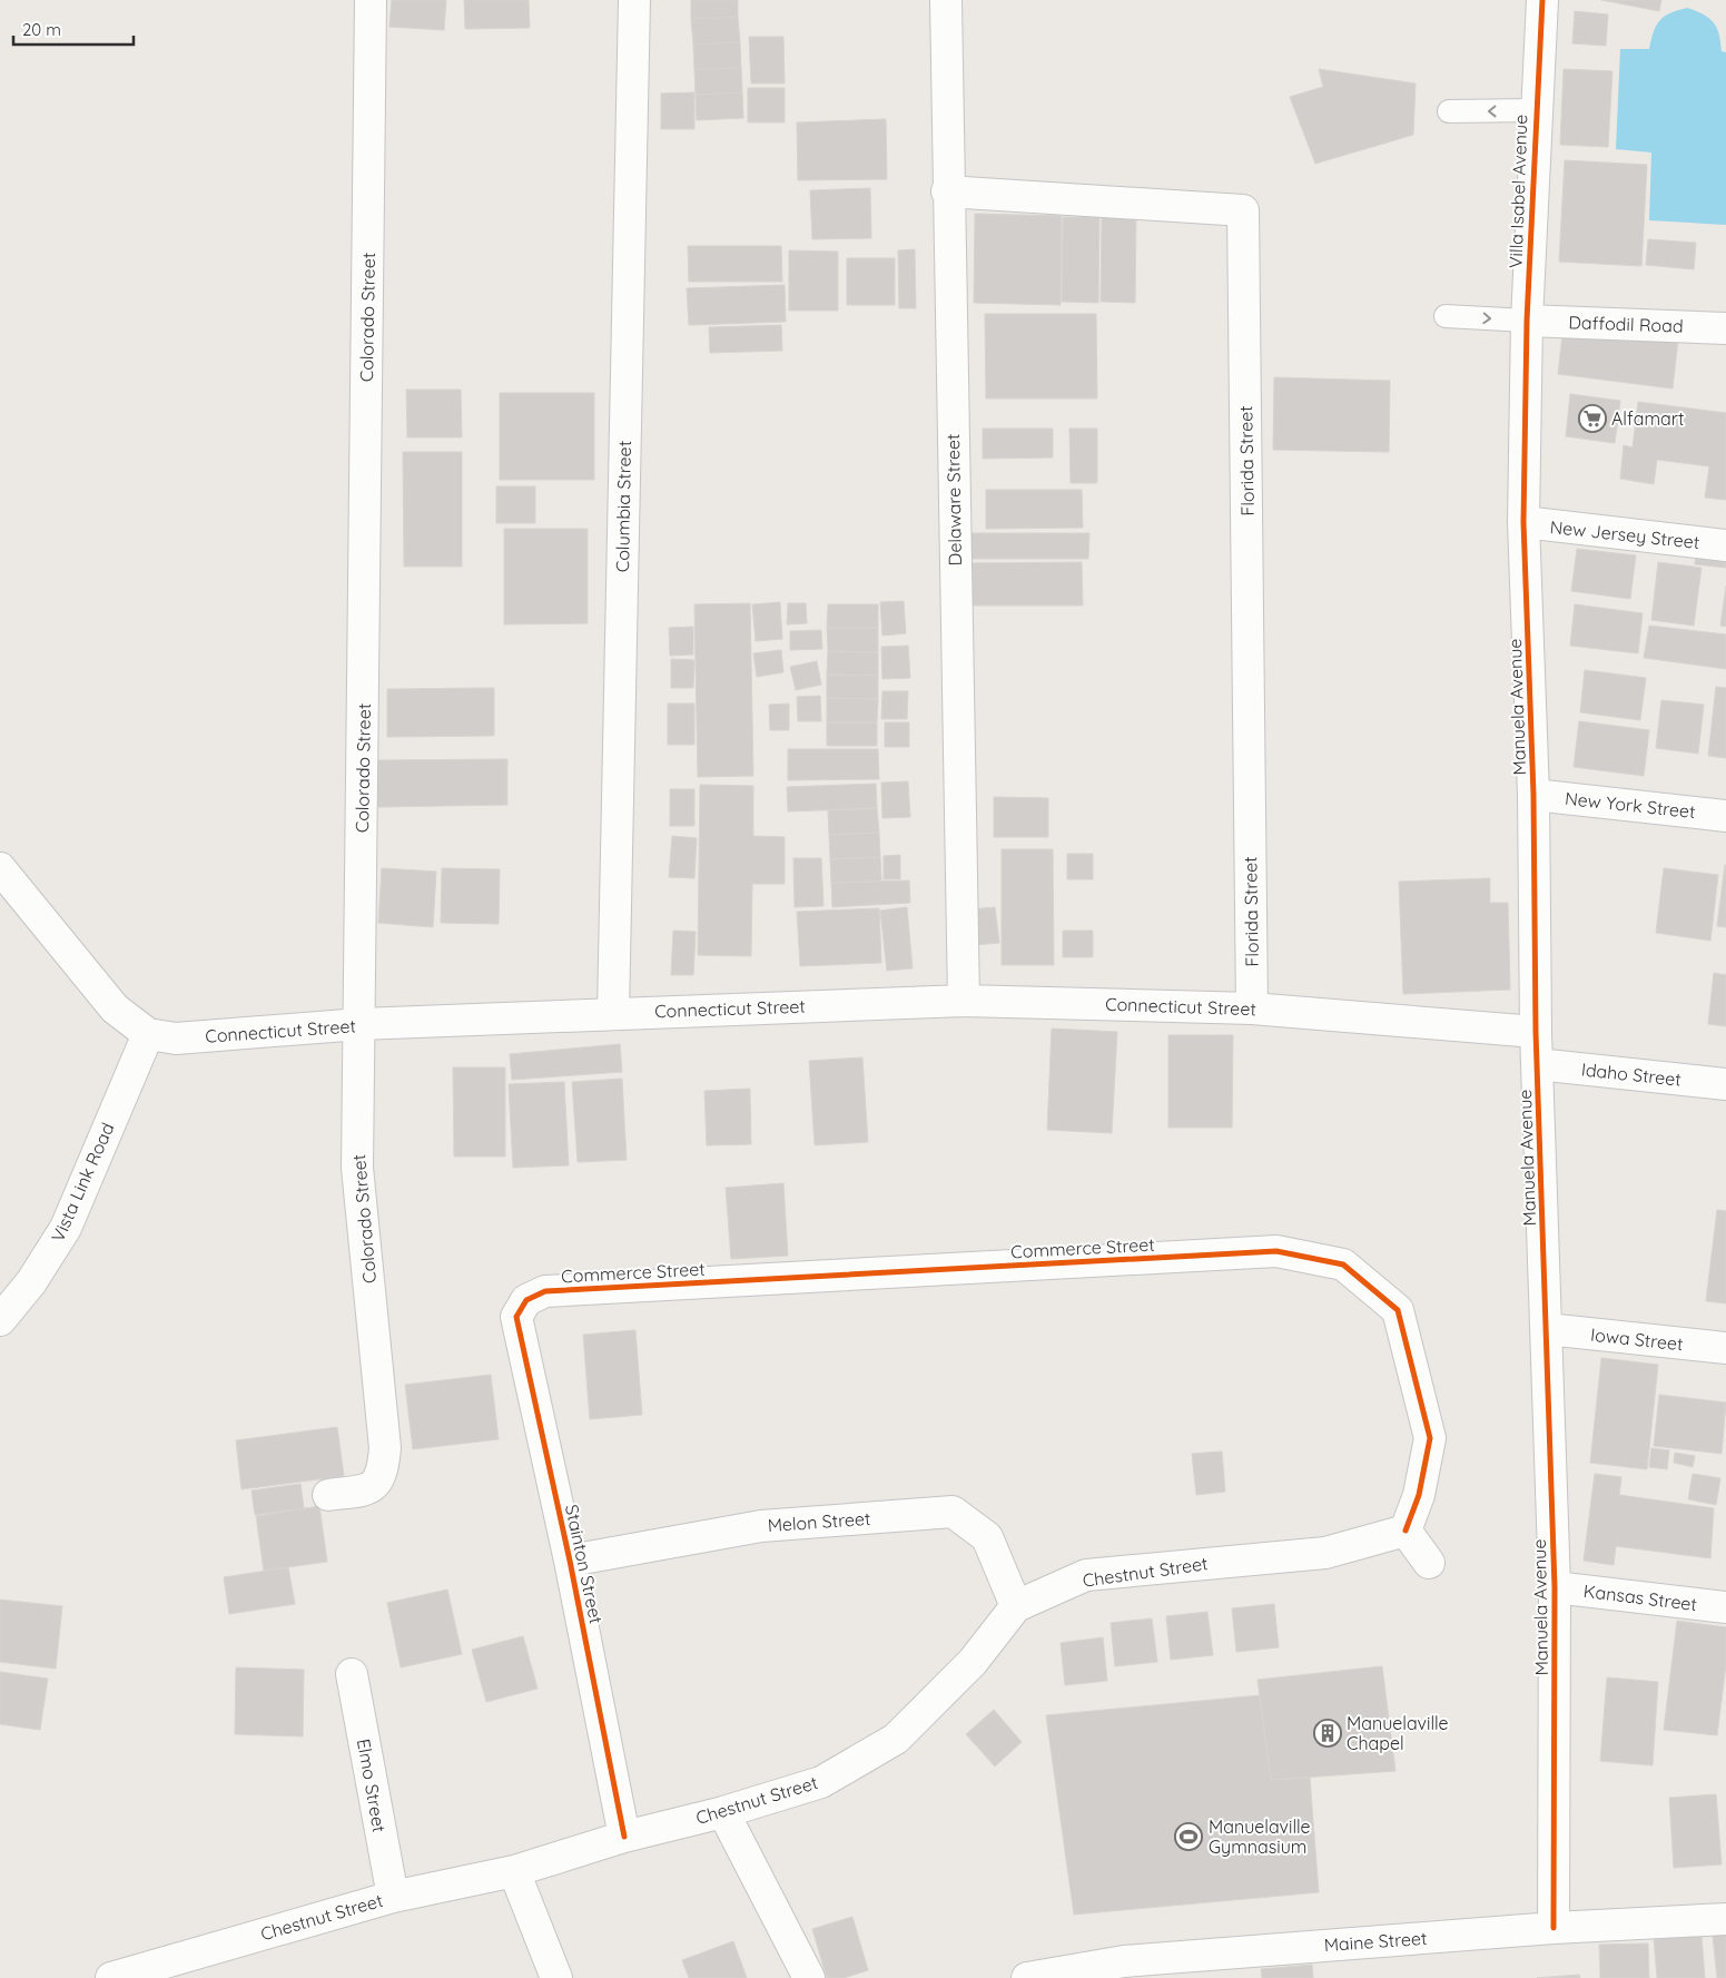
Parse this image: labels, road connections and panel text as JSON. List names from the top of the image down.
{
  "streets": {
    "street": [
      "Villa Isabel Avenue",
      "Colorado Street",
      "Daffodil Road",
      "Florida Street",
      "Delaware Street",
      "Columbia Street",
      "New Jersey Street",
      "Manuela Avenue",
      "New York Street",
      "Connecticut Street",
      "Idaho Street",
      "Vista Link Road",
      "Commerce Street",
      "Iowa Street",
      "Melon Street",
      "Stainton Street",
      "Chestnut Street",
      "Kansas Street",
      "Elmo Street",
      "Maine Street"
    ]
  },
  "crossings": [
    ["Villa Isabel Avenue", "Daffodil Road"],
    ["Villa Isabel Avenue", "Manuela Avenue"],
    ["Colorado Street", "Connecticut Street"],
    ["Florida Street", "Delaware Street"],
    ["Florida Street", "Connecticut Street"],
    ["Delaware Street", "Connecticut Street"],
    ["Columbia Street", "Connecticut Street"],
    ["New Jersey Street", "Manuela Avenue"],
    ["Manuela Avenue", "New York Street"],
    ["Manuela Avenue", "Connecticut Street"],
    ["Manuela Avenue", "Idaho Street"],
    ["Manuela Avenue", "Iowa Street"],
    ["Manuela Avenue", "Kansas Street"],
    ["Manuela Avenue", "Maine Street"],
    ["Connecticut Street", "Vista Link Road"],
    ["Commerce Street", "Stainton Street"],
    ["Commerce Street", "Chestnut Street"],
    ["Melon Street", "Stainton Street"],
    ["Melon Street", "Chestnut Street"],
    ["Stainton Street", "Chestnut Street"],
    ["Chestnut Street", "Elmo Street"]
  ],
  "places": {
    "supermarket": ["Alfamart"],
    "building": ["Manuelaville Chapel"],
    "sports": ["Manuelaville Gymnasium"]
  },
  "scale_bar": "20 m"
}
